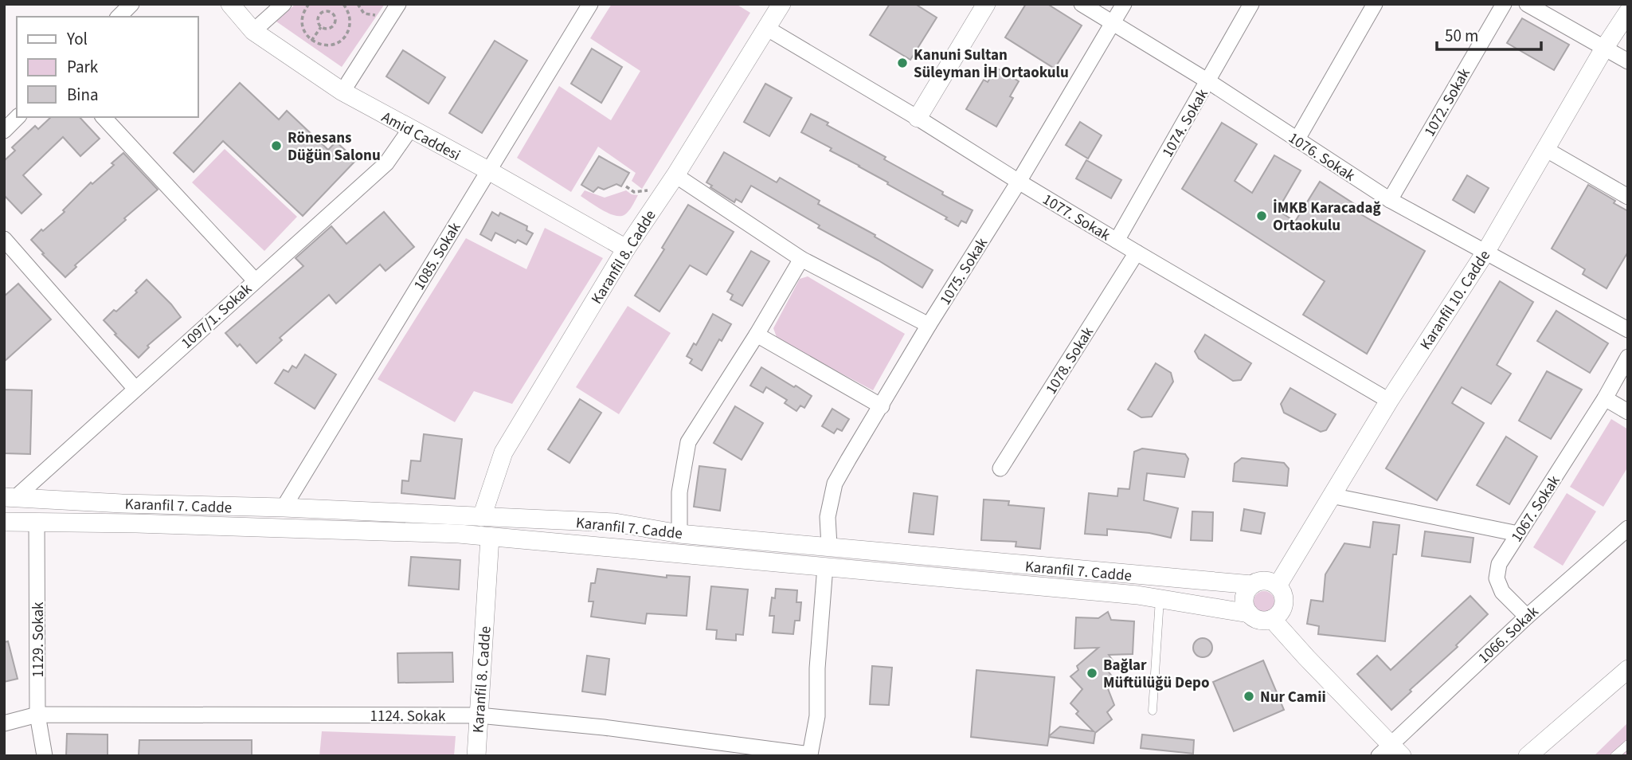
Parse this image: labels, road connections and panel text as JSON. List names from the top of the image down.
{
  "streets": {
    "street": [
      "1072. Sokak",
      "1074. Sokak",
      "Amid Caddesi",
      "1076. Sokak",
      "1077. Sokak",
      "1085. Sokak",
      "Karanfil 8. Cadde",
      "1075. Sokak",
      "Karanfil 10. Cadde",
      "1097/1. Sokak",
      "1078. Sokak",
      "Karanfil 7. Cadde",
      "1067. Sokak",
      "1066. Sokak",
      "1129. Sokak",
      "1124. Sokak"
    ]
  },
  "crossings": [
    ["1072. Sokak", "1076. Sokak"],
    ["1074. Sokak", "1076. Sokak"],
    ["1074. Sokak", "1077. Sokak"],
    ["Amid Caddesi", "1085. Sokak"],
    ["Amid Caddesi", "Karanfil 8. Cadde"],
    ["Amid Caddesi", "1097/1. Sokak"],
    ["1076. Sokak", "1075. Sokak"],
    ["1076. Sokak", "Karanfil 10. Cadde"],
    ["1077. Sokak", "Karanfil 8. Cadde"],
    ["1077. Sokak", "1075. Sokak"],
    ["1077. Sokak", "Karanfil 10. Cadde"],
    ["1077. Sokak", "1078. Sokak"],
    ["1085. Sokak", "Karanfil 7. Cadde"],
    ["Karanfil 8. Cadde", "Karanfil 7. Cadde"],
    ["Karanfil 8. Cadde", "1124. Sokak"],
    ["1075. Sokak", "Karanfil 7. Cadde"],
    ["Karanfil 10. Cadde", "Karanfil 7. Cadde"],
    ["1097/1. Sokak", "Karanfil 7. Cadde"],
    ["Karanfil 7. Cadde", "1129. Sokak"],
    ["Karanfil 7. Cadde", "1124. Sokak"],
    ["1067. Sokak", "1066. Sokak"],
    ["1129. Sokak", "1124. Sokak"]
  ],
  "places": [
    "Kanuni Sultan Süleyman İH Ortaokulu",
    "Rönesans Düğün Salonu",
    "İMKB Karacadağ Ortaokulu",
    "Bağlar Müftülüğü Depo",
    "Nur Camii"
  ],
  "legend": ["Yol", "Park", "Bina"],
  "scale_bar": "50 m"
}
